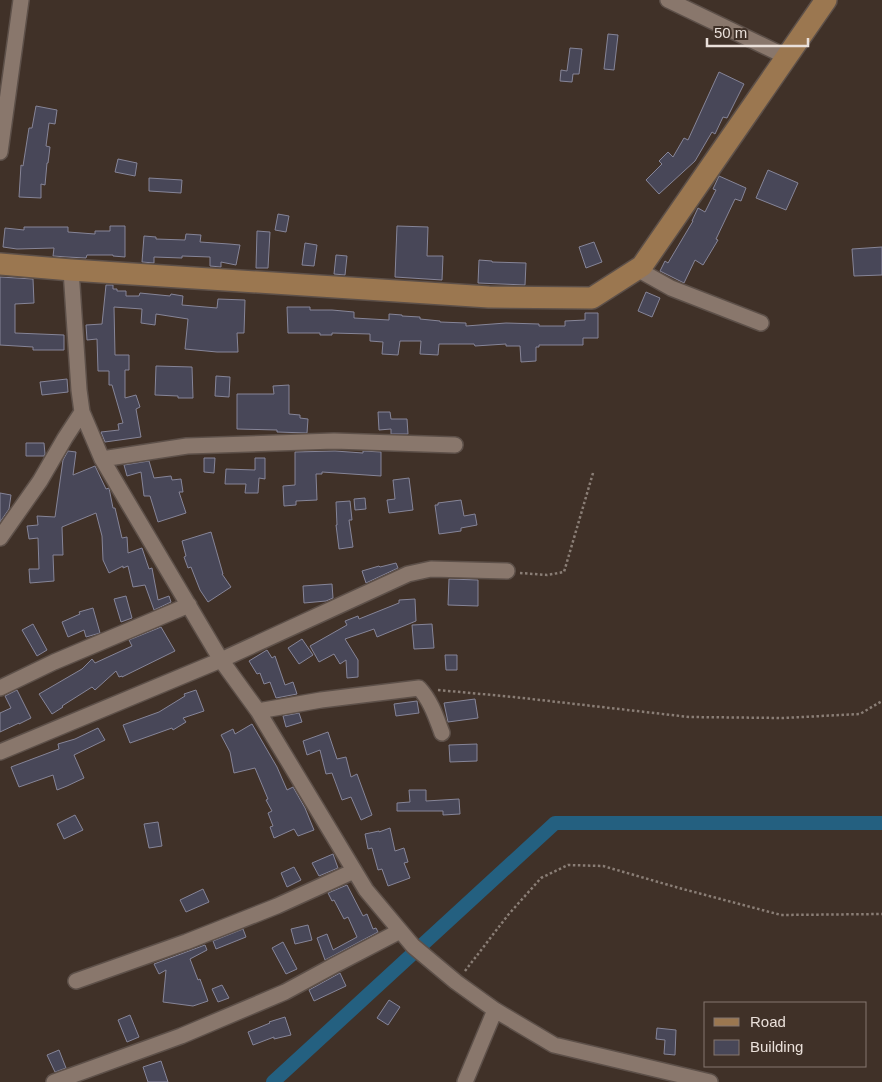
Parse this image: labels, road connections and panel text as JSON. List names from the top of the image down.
{
  "legend": ["Road", "Building"],
  "scale_bar": "50 m"
}
